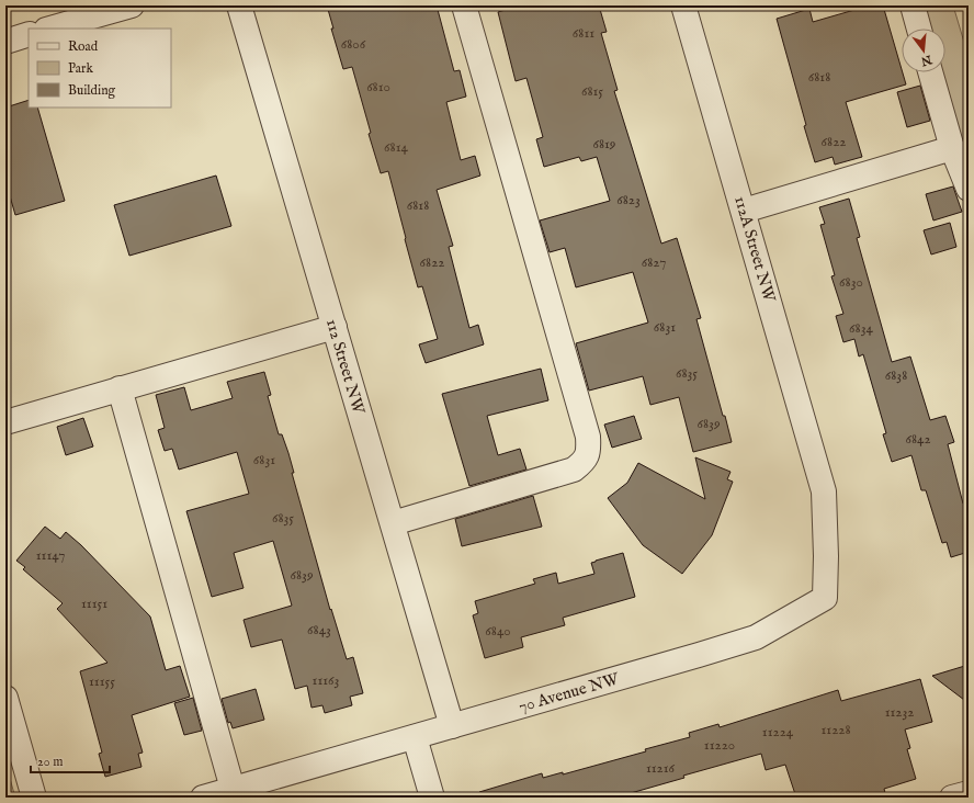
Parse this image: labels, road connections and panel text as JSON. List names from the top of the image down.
{
  "streets": {
    "street": ["112A Street NW", "112 Street NW", "70 Avenue NW"]
  },
  "crossings": [
    ["112A Street NW", "70 Avenue NW"],
    ["112 Street NW", "70 Avenue NW"]
  ],
  "house_numbers": [
    "6811",
    "6806",
    "6818",
    "6810",
    "6815",
    "6822",
    "6819",
    "6814",
    "6823",
    "6818",
    "6822",
    "6827",
    "6830",
    "6831",
    "6834",
    "6835",
    "6838",
    "6839",
    "6842",
    "6831",
    "6835",
    "11147",
    "6839",
    "11151",
    "6843",
    "6840",
    "11163",
    "11155",
    "11232",
    "11228",
    "11224",
    "11220",
    "11216"
  ],
  "legend": ["Road", "Park", "Building"],
  "scale_bar": "20 m",
  "north": "bottom"
}
